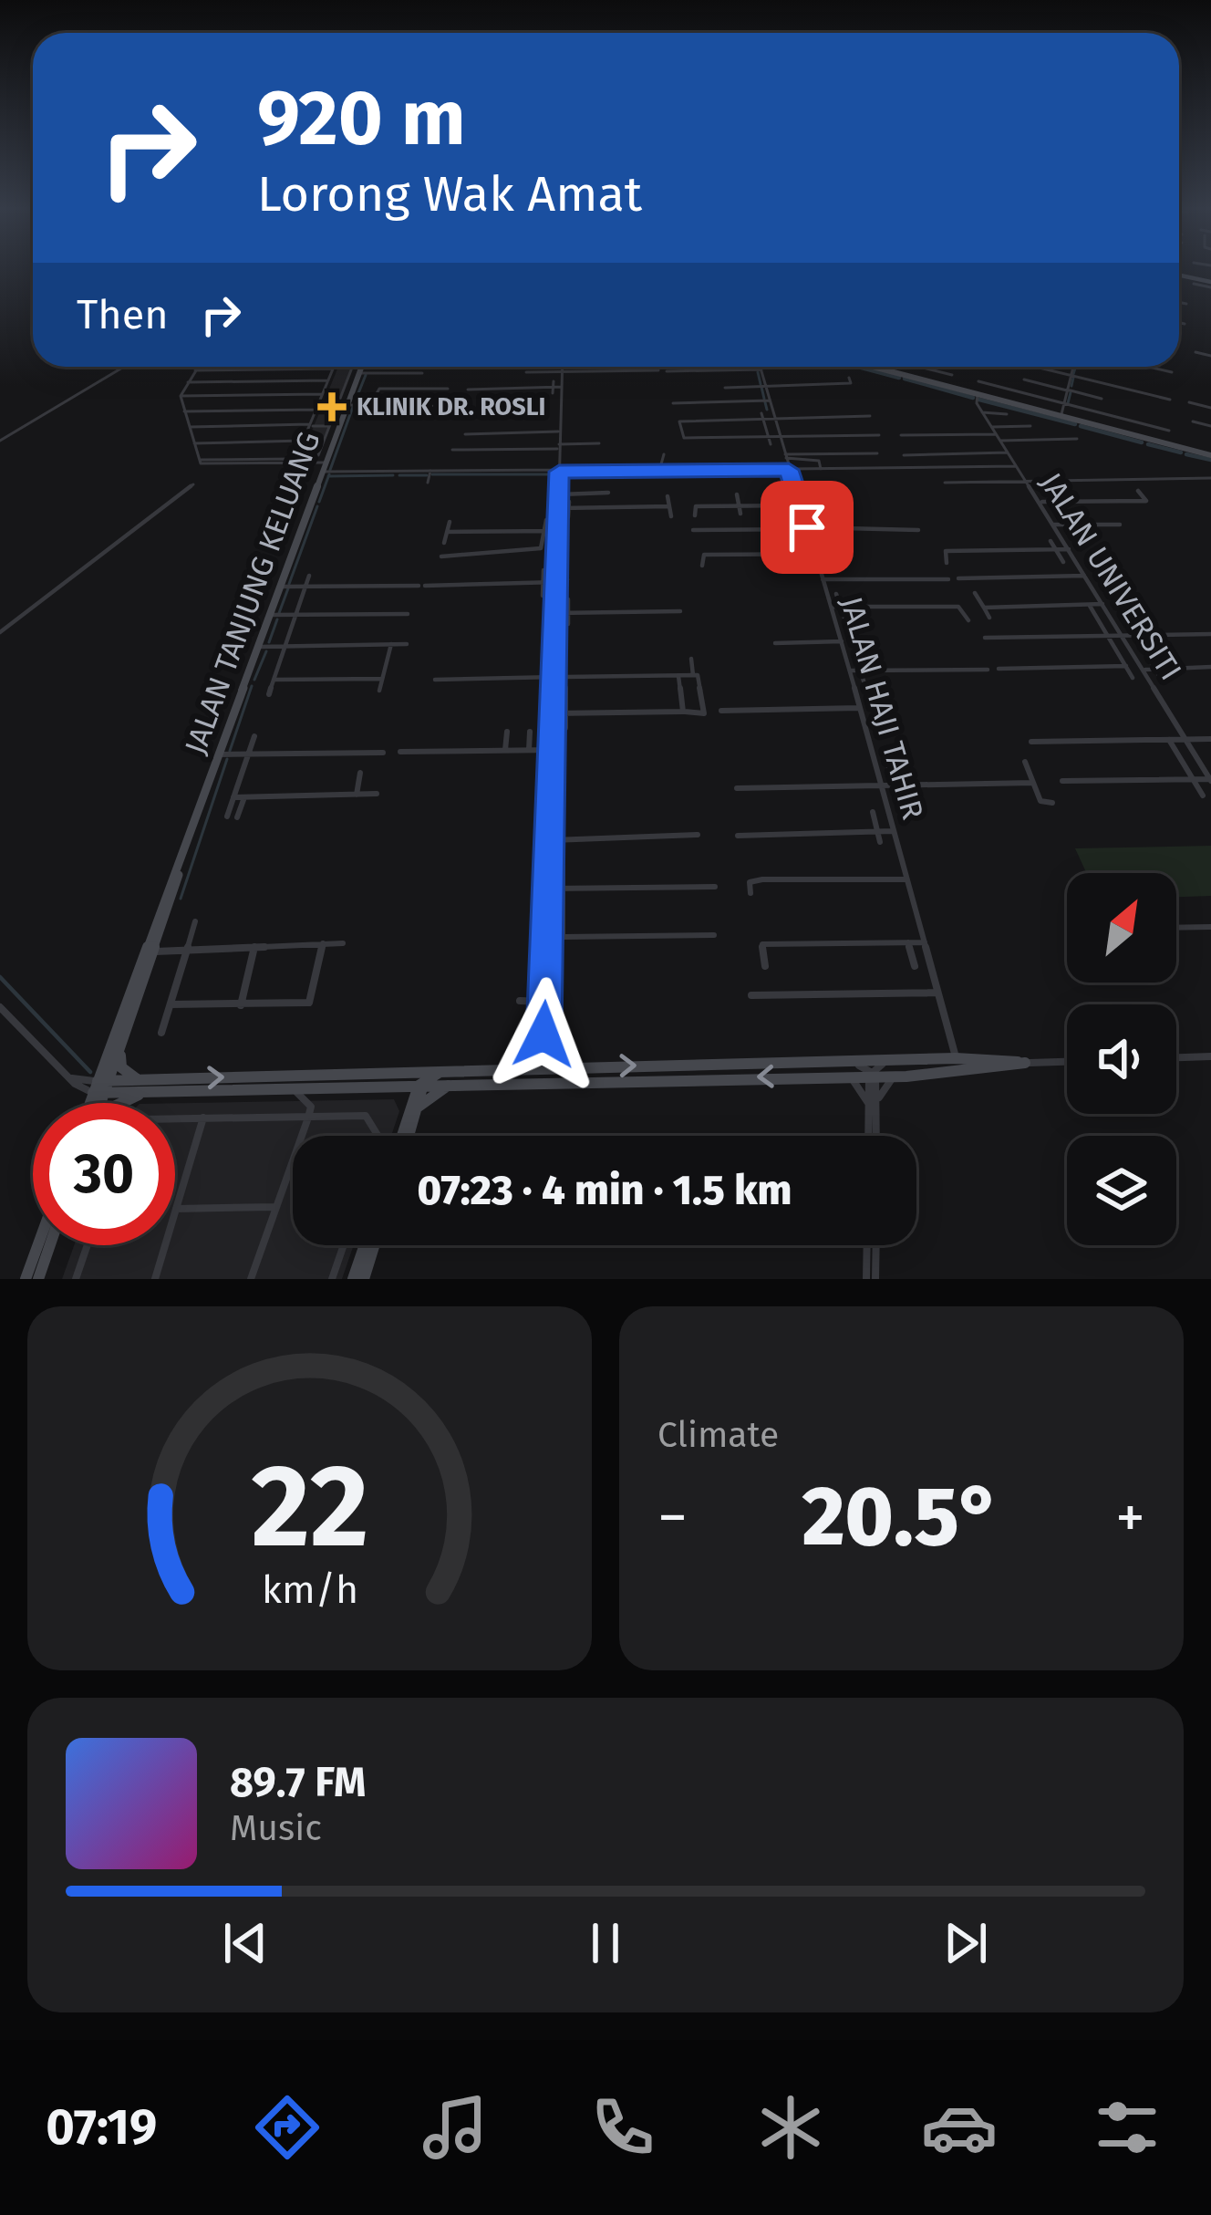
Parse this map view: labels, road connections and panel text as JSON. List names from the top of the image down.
{
  "streets": {
    "street": ["JALAN UNIVERSITI", "JALAN TANJUNG KELUANG", "JALAN HAJI TAHIR"]
  },
  "places": {
    "health": ["KLINIK DR. ROSLI"]
  },
  "north": "top right",
  "page": {
    "turn": ["920 m", "Lorong Wak Amat"],
    "then": "Then",
    "limit": "30",
    "trip": "07:23 · 4 min · 1.5 km",
    "tile": "Climate",
    "heat": ["−", "20.5°", "+"],
    "song": ["89.7 FM", "Music"],
    "tabs": "07:19",
    "gauge": ["22", "km/h"]
  }
}
